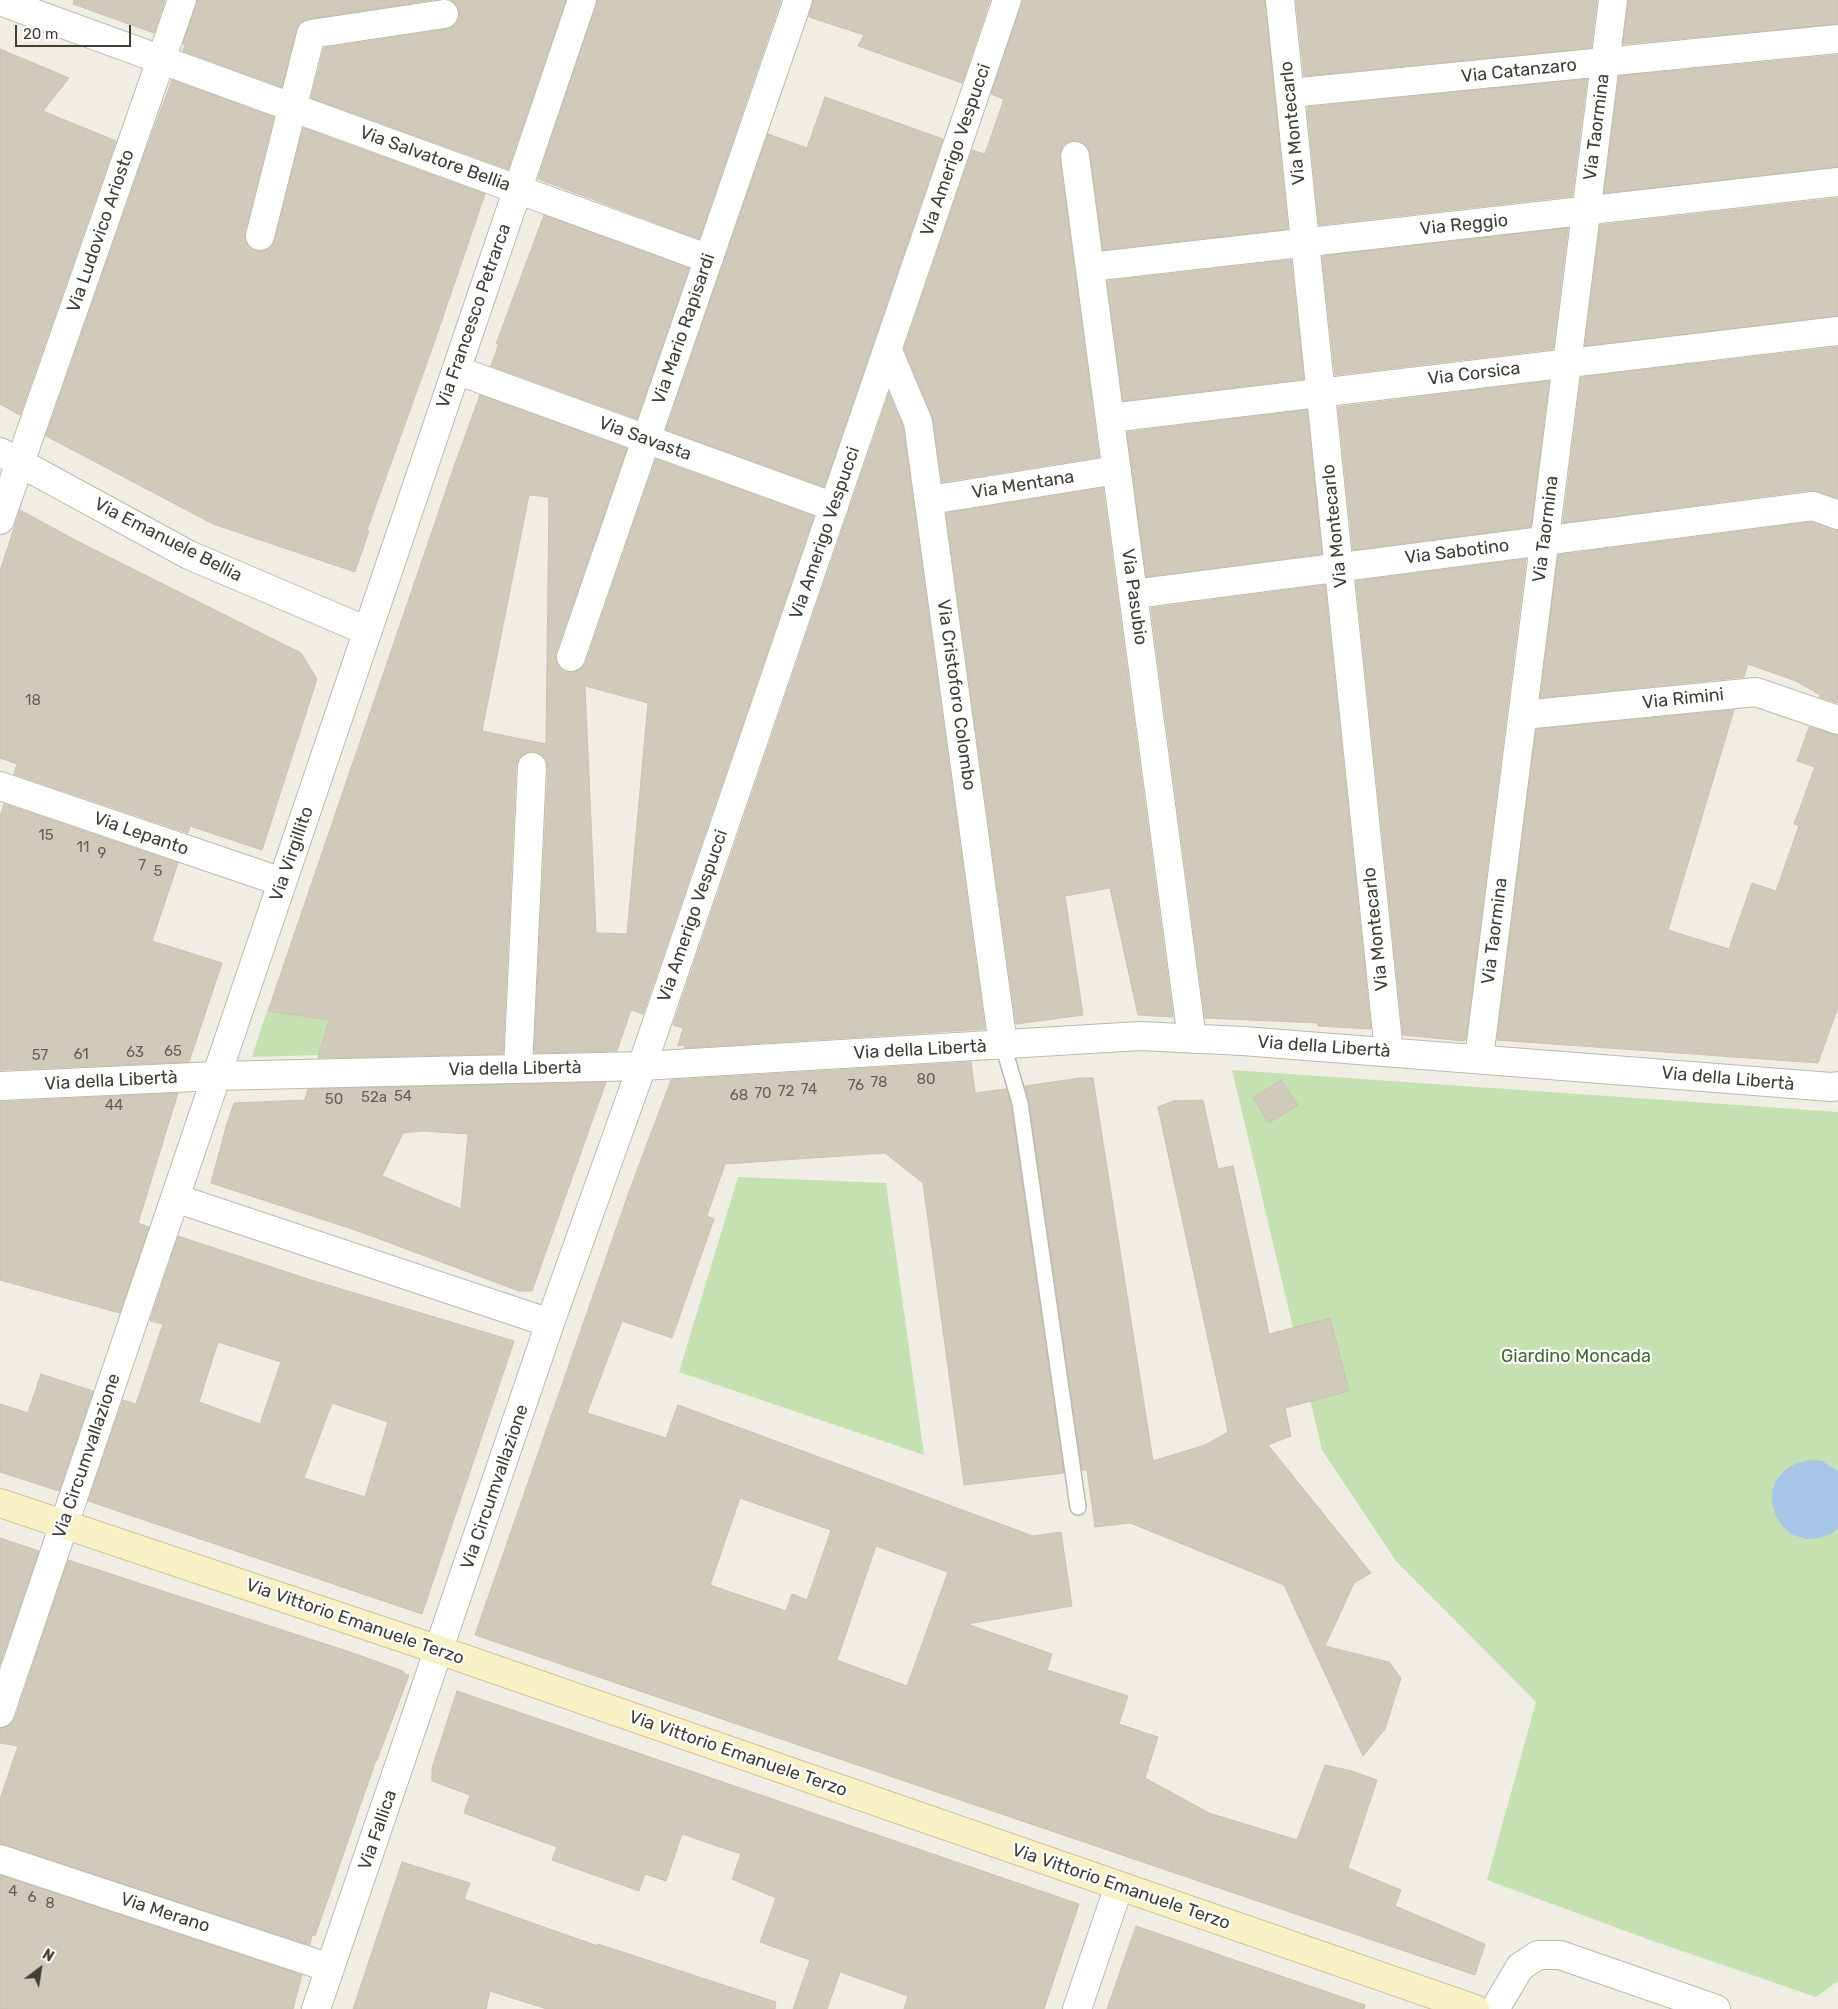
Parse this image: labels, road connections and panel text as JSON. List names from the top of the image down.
{
  "streets": {
    "street": [
      "Via Catanzaro",
      "Via Montecarlo",
      "Via Taormina",
      "Via Amerigo Vespucci",
      "Via Salvatore Bellia",
      "Via Reggio",
      "Via Ludovico Ariosto",
      "Via Francesco Petrarca",
      "Via Mario Rapisardi",
      "Via Corsica",
      "Via Savasta",
      "Via Mentana",
      "Via Emanuele Bellia",
      "Via Sabotino",
      "Via Pasubio",
      "Via Cristoforo Colombo",
      "Via Rimini",
      "Via Lepanto",
      "Via Virgillito",
      "Via della Libertà",
      "Via Circumvallazione",
      "Via Vittorio Emanuele Terzo",
      "Via Fallica",
      "Via Merano"
    ]
  },
  "crossings": [
    ["Via Catanzaro", "Via Montecarlo"],
    ["Via Catanzaro", "Via Taormina"],
    ["Via Montecarlo", "Via Reggio"],
    ["Via Montecarlo", "Via Corsica"],
    ["Via Montecarlo", "Via Sabotino"],
    ["Via Montecarlo", "Via della Libertà"],
    ["Via Taormina", "Via Reggio"],
    ["Via Taormina", "Via Corsica"],
    ["Via Taormina", "Via Sabotino"],
    ["Via Taormina", "Via Rimini"],
    ["Via Taormina", "Via della Libertà"],
    ["Via Amerigo Vespucci", "Via Savasta"],
    ["Via Amerigo Vespucci", "Via Cristoforo Colombo"],
    ["Via Amerigo Vespucci", "Via della Libertà"],
    ["Via Amerigo Vespucci", "Via Circumvallazione"],
    ["Via Salvatore Bellia", "Via Ludovico Ariosto"],
    ["Via Salvatore Bellia", "Via Francesco Petrarca"],
    ["Via Salvatore Bellia", "Via Mario Rapisardi"],
    ["Via Reggio", "Via Pasubio"],
    ["Via Ludovico Ariosto", "Via Emanuele Bellia"],
    ["Via Francesco Petrarca", "Via Savasta"],
    ["Via Francesco Petrarca", "Via Emanuele Bellia"],
    ["Via Francesco Petrarca", "Via Virgillito"],
    ["Via Mario Rapisardi", "Via Savasta"],
    ["Via Corsica", "Via Pasubio"],
    ["Via Mentana", "Via Pasubio"],
    ["Via Mentana", "Via Cristoforo Colombo"],
    ["Via Emanuele Bellia", "Via Virgillito"],
    ["Via Sabotino", "Via Pasubio"],
    ["Via Pasubio", "Via della Libertà"],
    ["Via Cristoforo Colombo", "Via della Libertà"],
    ["Via Lepanto", "Via Virgillito"],
    ["Via Virgillito", "Via della Libertà"],
    ["Via Virgillito", "Via Circumvallazione"],
    ["Via della Libertà", "Via Circumvallazione"],
    ["Via Circumvallazione", "Via Vittorio Emanuele Terzo"],
    ["Via Circumvallazione", "Via Fallica"],
    ["Via Vittorio Emanuele Terzo", "Via Fallica"],
    ["Via Fallica", "Via Merano"]
  ],
  "parks": ["Giardino Moncada"],
  "house_numbers": [
    "18",
    "15",
    "11",
    "9",
    "7",
    "5",
    "65",
    "63",
    "61",
    "57",
    "80",
    "78",
    "76",
    "74",
    "72",
    "70",
    "68",
    "54",
    "52a",
    "50",
    "44",
    "4",
    "6",
    "8"
  ],
  "scale_bar": "20 m",
  "north": "top right"
}
